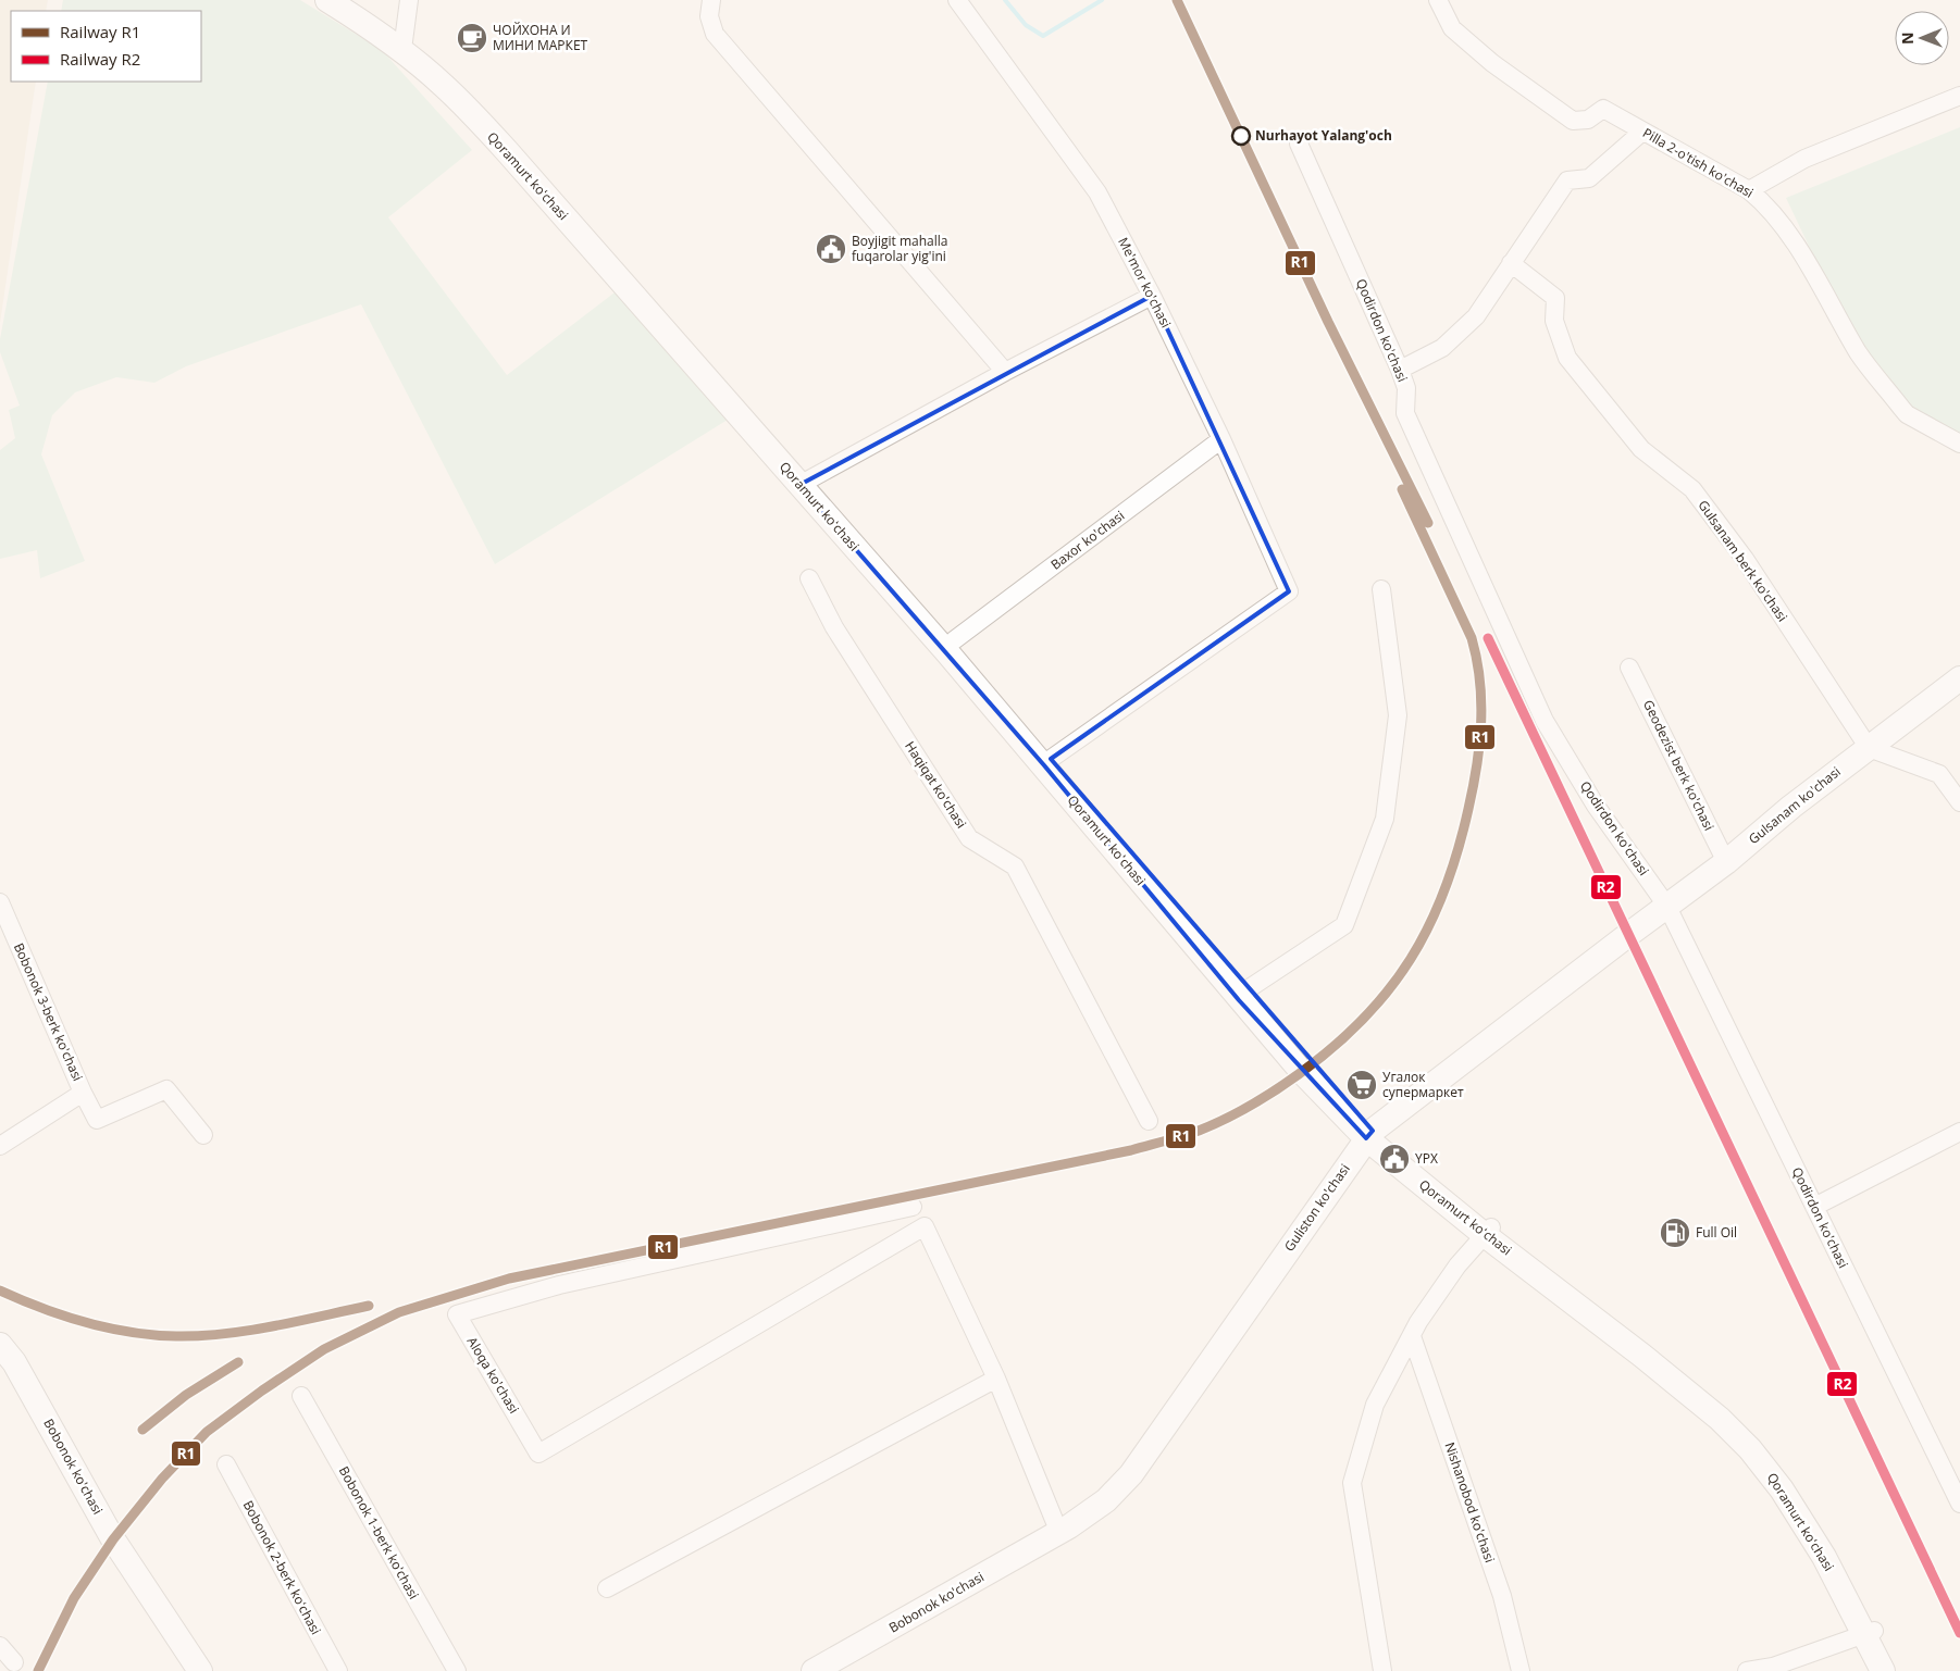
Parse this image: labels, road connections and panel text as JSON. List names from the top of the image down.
{
  "streets": {
    "main road": [
      "Qoramurt koʻchasi",
      "Gulsanam ko'chasi",
      "Guliston ko'chasi",
      "Bobonok ko'chasi"
    ],
    "street": [
      "Pilla 2-o'tish ko'chasi",
      "Me'mor ko'chasi",
      "Qodirdon ko'chasi",
      "Baxor ko'chasi",
      "Gulsanam berk ko'chasi",
      "Geodezist berk ko'chasi",
      "Haqiqat ko'chasi",
      "Bobonok 3-berk koʻchasi",
      "Aloqa ko'chasi",
      "Nishanobod ko'chasi",
      "Bobonok 1-berk koʻchasi",
      "Bobonok 2-berk koʻchasi"
    ]
  },
  "crossings": [
    ["Qoramurt koʻchasi", "Me'mor ko'chasi"],
    ["Qoramurt koʻchasi", "Baxor ko'chasi"],
    ["Qoramurt koʻchasi", "Guliston ko'chasi"],
    ["Me'mor ko'chasi", "Baxor ko'chasi"],
    ["Qodirdon ko'chasi", "Gulsanam ko'chasi"],
    ["Gulsanam berk ko'chasi", "Gulsanam ko'chasi"],
    ["Geodezist berk ko'chasi", "Gulsanam ko'chasi"],
    ["Gulsanam ko'chasi", "Guliston ko'chasi"],
    ["Guliston ko'chasi", "Bobonok ko'chasi"]
  ],
  "places": {
    "cafe": ["ЧОЙХОНА И МИНИ МАРКЕТ"],
    "other": ["Nurhayot Yalang'och"],
    "public building": ["Boyjigit mahalla fuqarolar yig'ini", "YPX"],
    "supermarket": ["Угалок супермаркет"],
    "fuel station": ["Full Oil"]
  },
  "lines": ["rail line R1", "rail line R2"],
  "legend": ["Railway R1", "Railway R2"],
  "north": "left"
}
